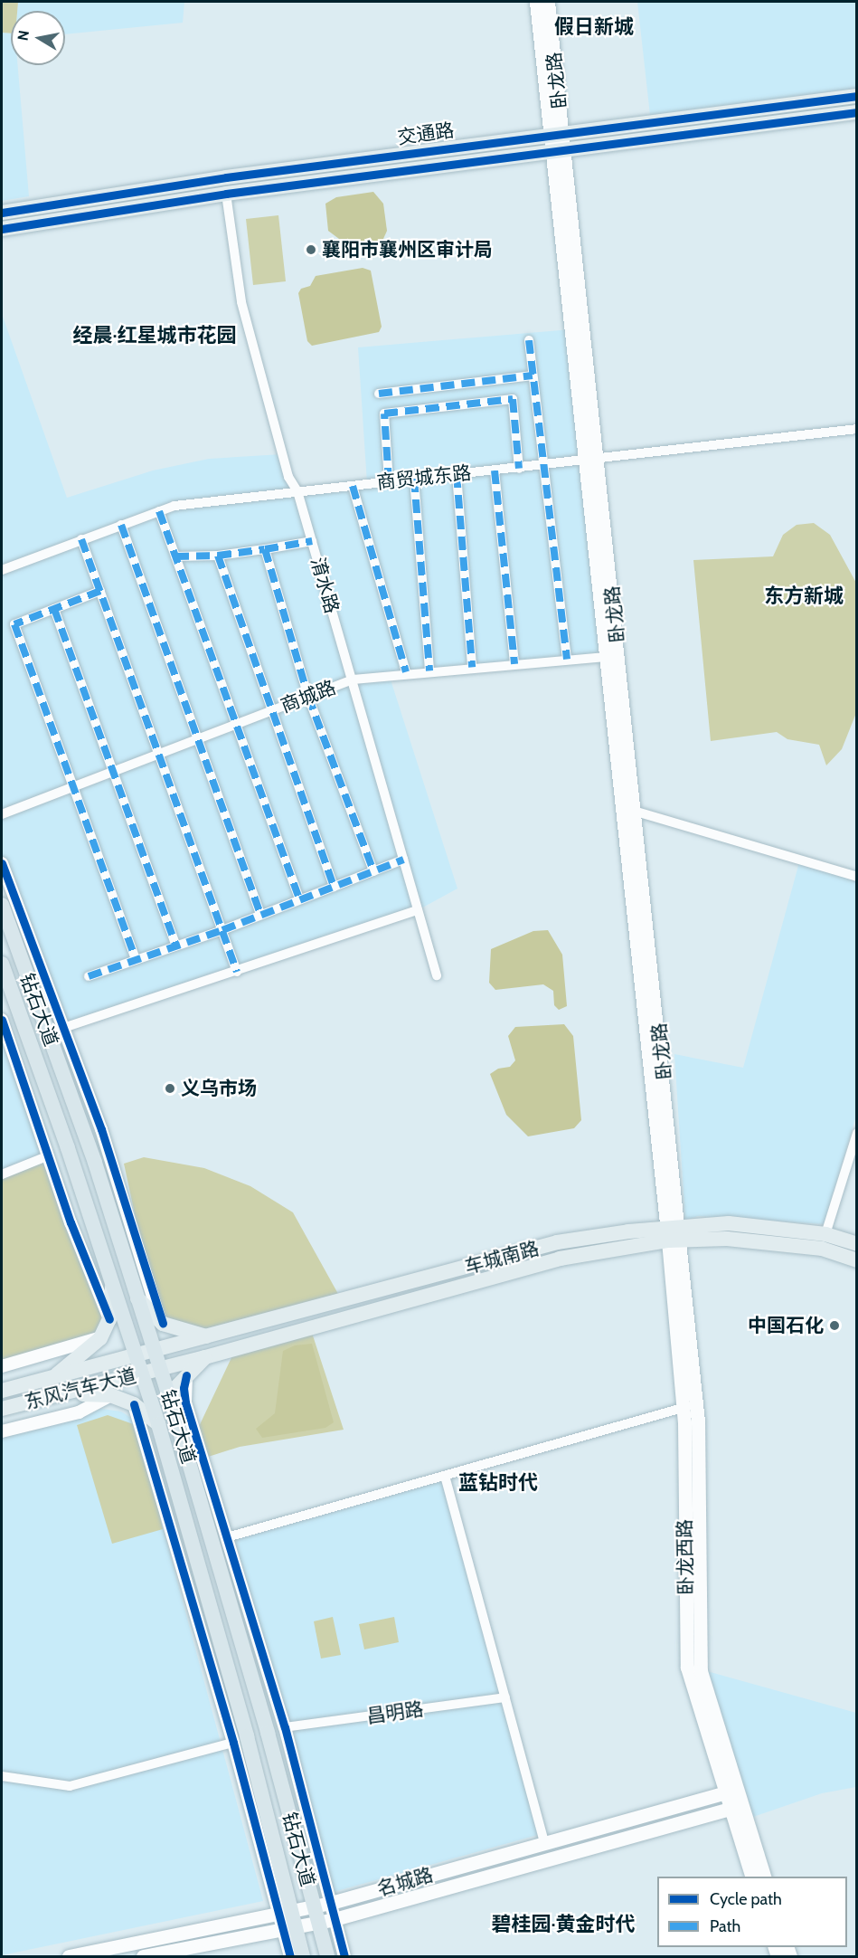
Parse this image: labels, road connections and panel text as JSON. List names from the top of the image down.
{
  "streets": {
    "highway": ["钻石大道"],
    "main road": [
      "卧龙路",
      "交通路",
      "车城南路",
      "东风汽车大道",
      "卧龙西路",
      "名城路"
    ],
    "street": [
      "商贸城东路",
      "淯水路",
      "商城路",
      "昌明路"
    ]
  },
  "crossings": [
    ["卧龙路", "交通路"],
    ["卧龙路", "商贸城东路"],
    ["卧龙路", "商城路"],
    ["卧龙路", "车城南路"],
    ["卧龙路", "卧龙西路"],
    ["交通路", "淯水路"],
    ["商贸城东路", "淯水路"],
    ["淯水路", "商城路"],
    ["钻石大道", "车城南路"],
    ["钻石大道", "东风汽车大道"],
    ["钻石大道", "名城路"],
    ["车城南路", "东风汽车大道"],
    ["车城南路", "卧龙西路"],
    ["卧龙西路", "名城路"]
  ],
  "districts": [
    "假日新城",
    "经晨·红星城市花园",
    "东方新城",
    "蓝钻时代",
    "碧桂园·黄金时代"
  ],
  "places": ["襄阳市襄州区审计局", "义乌市场", "中国石化"],
  "legend": ["Cycle path", "Path"],
  "north": "left"
}
